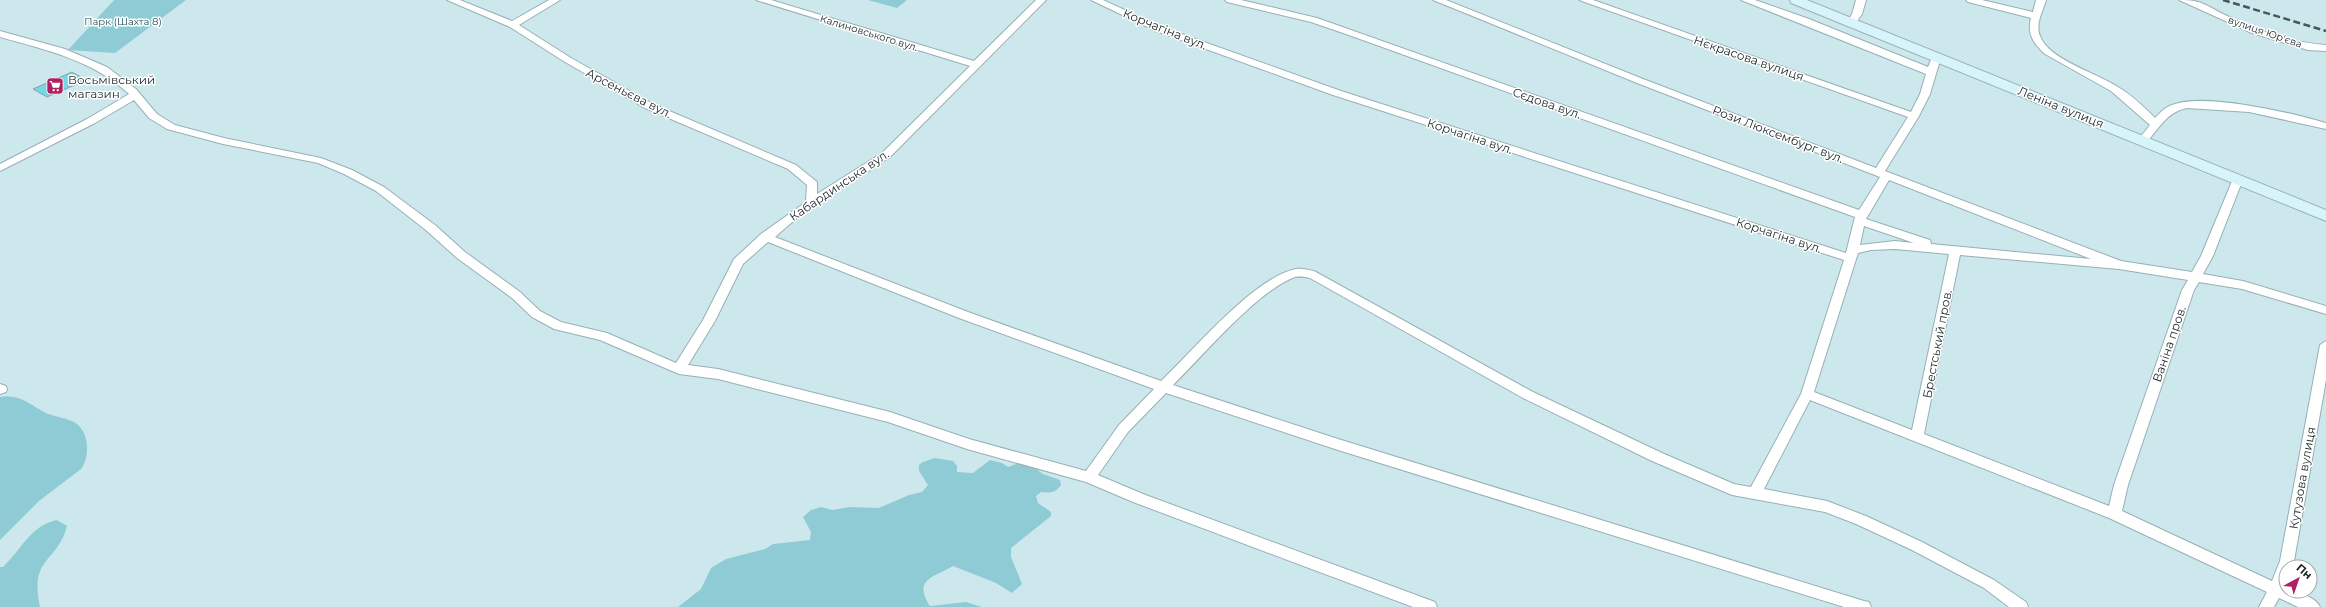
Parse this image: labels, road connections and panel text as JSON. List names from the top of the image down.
{
  "streets": {
    "main road": ["Леніна вулиця"],
    "street": [
      "Корчагіна вул.",
      "вулиця Юр'єва",
      "Калиновського вул.",
      "Нєкрасова вулиця",
      "Арсеньєва вул.",
      "Сєдова вул.",
      "Рози Люксембург вул.",
      "Кабардинська вул.",
      "Брестський пров.",
      "Ваніна пров.",
      "Кутузова вулиця"
    ]
  },
  "crossings": [
    ["Калиновського вул.", "Кабардинська вул."],
    ["Арсеньєва вул.", "Кабардинська вул."],
    ["Сєдова вул.", "Брестський пров."],
    ["Леніна вулиця", "Ваніна пров."]
  ],
  "parks": ["Парк (Шахта 8)"],
  "places": {
    "supermarket": ["Восьмівський магазин"]
  },
  "north": "top right"
}
